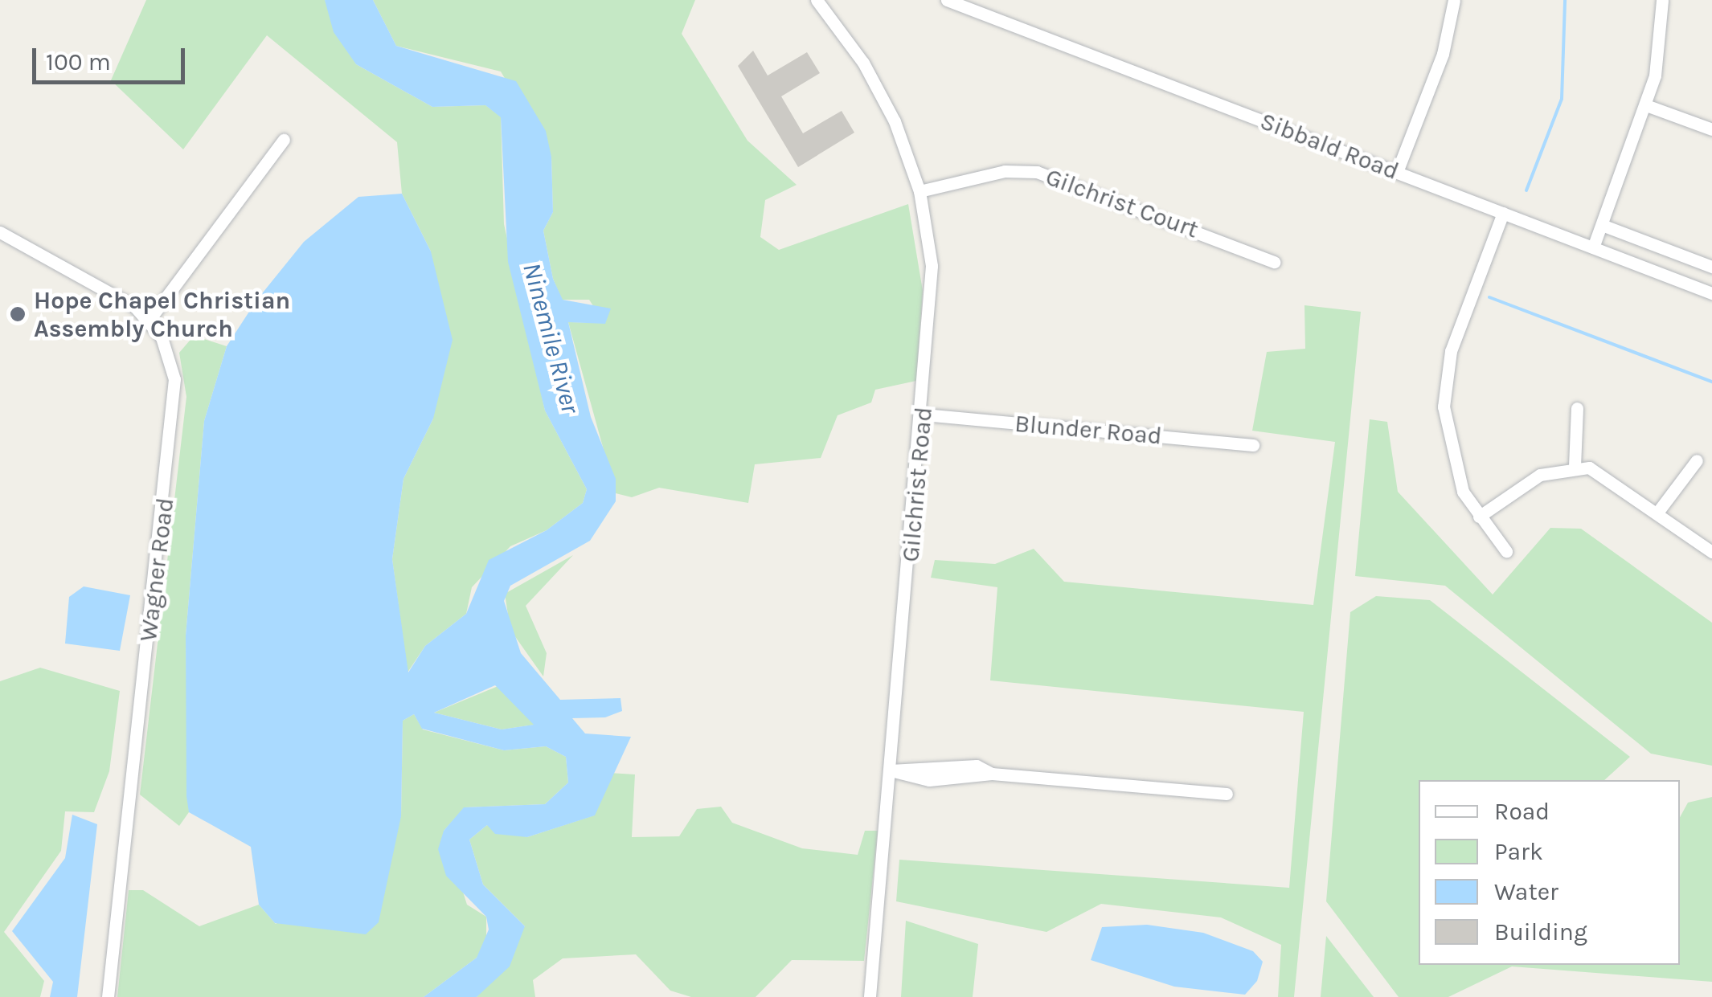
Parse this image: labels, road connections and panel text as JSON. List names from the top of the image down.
{
  "streets": {
    "street": [
      "Sibbald Road",
      "Gilchrist Court",
      "Blunder Road",
      "Gilchrist Road",
      "Wagner Road"
    ]
  },
  "crossings": [
    ["Gilchrist Court", "Gilchrist Road"],
    ["Blunder Road", "Gilchrist Road"]
  ],
  "water": ["Ninemile River"],
  "places": ["Hope Chapel Christian Assembly Church"],
  "legend": [
    "Road",
    "Park",
    "Water",
    "Building"
  ],
  "scale_bar": "100 m"
}
